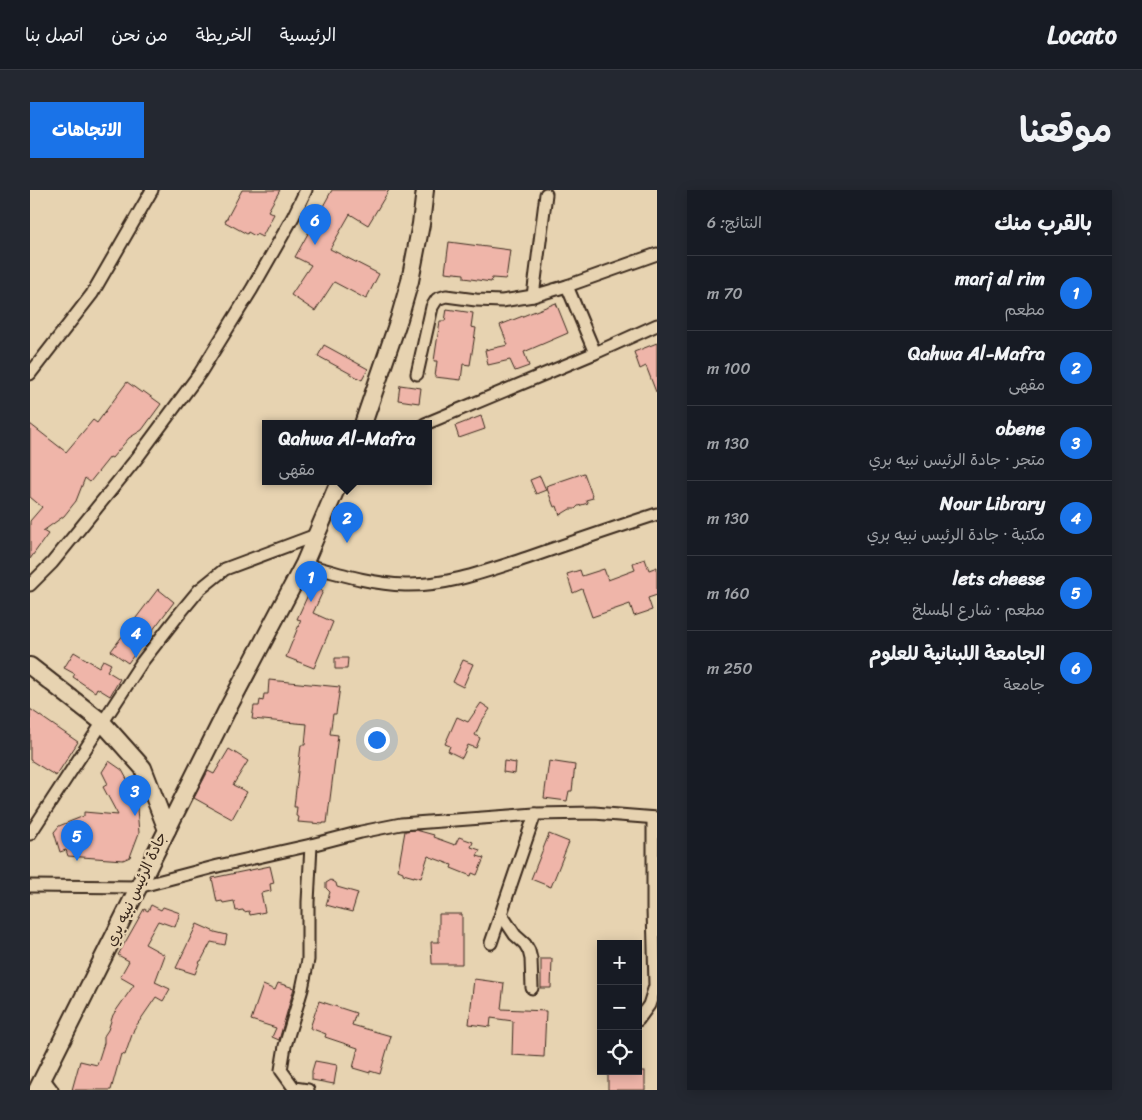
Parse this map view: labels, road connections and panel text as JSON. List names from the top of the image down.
{
  "streets": {
    "street": ["جادة الرئيس نبيه بري"]
  },
  "page": {
    "header": "Locato",
    "nav": [
      "الرئيسية",
      "الخريطة",
      "من نحن",
      "اتصل بنا"
    ],
    "title": "موقعنا",
    "buttons": "الاتجاهات",
    "heading": ["بالقرب منك", "النتائج: 6"],
    "pins": [
      "6",
      "2",
      "1",
      "4",
      "3",
      "5"
    ],
    "list": [
      {
        "mark": "1",
        "name": "marj al rim",
        "note": "مطعم",
        "value": "70 m"
      },
      {
        "mark": "2",
        "name": "Qahwa Al-Mafra",
        "note": "مقهى",
        "value": "100 m"
      },
      {
        "mark": "3",
        "name": "obene",
        "note": "متجر · جادة الرئيس نبيه بري",
        "value": "130 m"
      },
      {
        "mark": "4",
        "name": "Nour Library",
        "note": "مكتبة · جادة الرئيس نبيه بري",
        "value": "130 m"
      },
      {
        "mark": "5",
        "name": "lets cheese",
        "note": "مطعم · شارع المسلخ",
        "value": "160 m"
      },
      {
        "mark": "6",
        "name": "الجامعة اللبنانية للعلوم",
        "note": "جامعة",
        "value": "250 m"
      }
    ],
    "popup": ["Qahwa Al-Mafra", "مقهى"],
    "map_buttons": ["+", "−"]
  }
}
